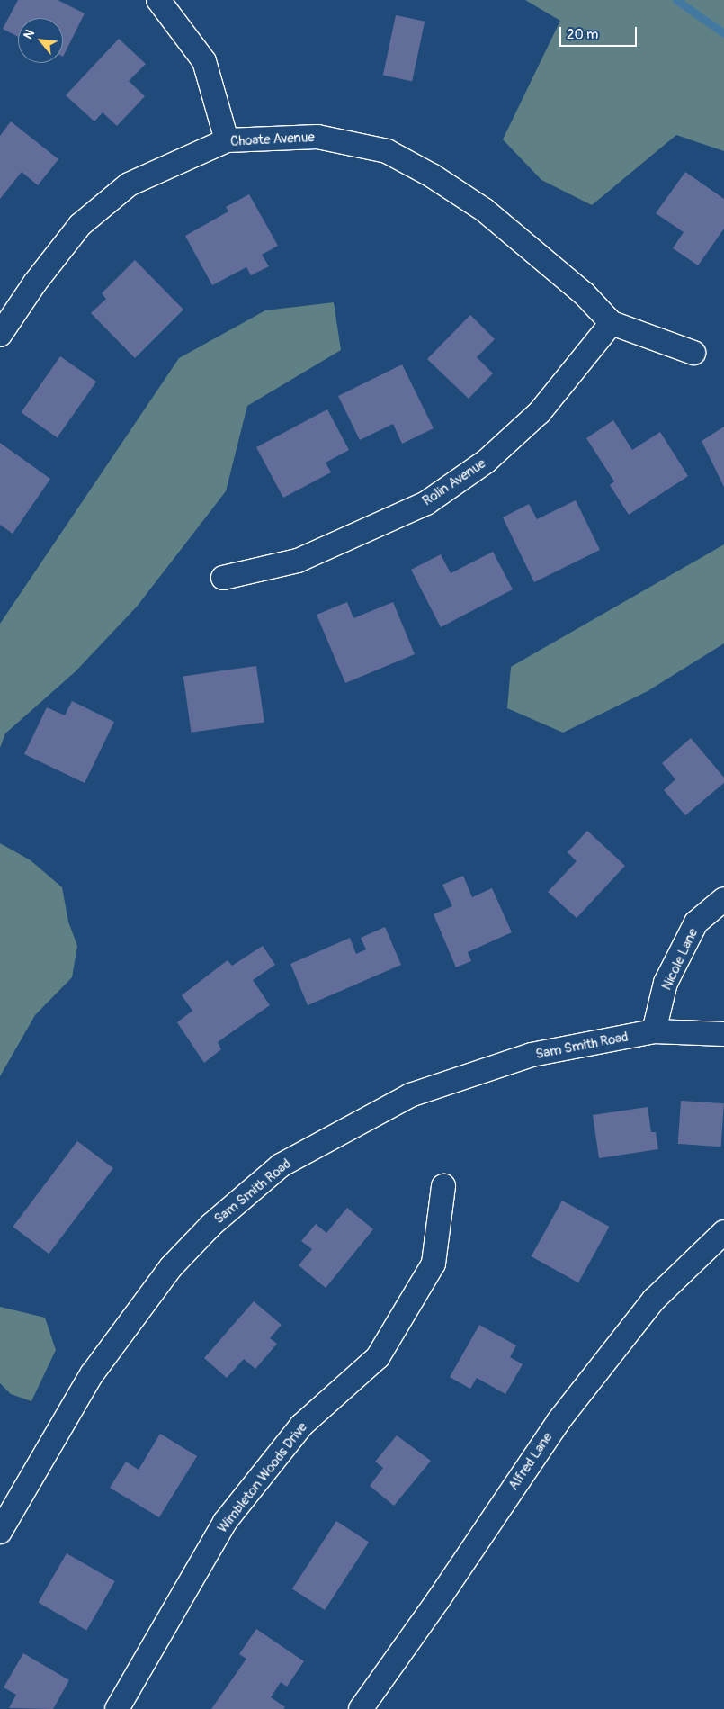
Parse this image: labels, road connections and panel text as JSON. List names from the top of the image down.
{
  "streets": {
    "street": [
      "Choate Avenue",
      "Rolin Avenue",
      "Nicole Lane",
      "Sam Smith Road",
      "Alfred Lane",
      "Wimbleton Woods Drive"
    ]
  },
  "crossings": [
    ["Choate Avenue", "Rolin Avenue"],
    ["Nicole Lane", "Sam Smith Road"]
  ],
  "scale_bar": "20 m",
  "north": "top left"
}
